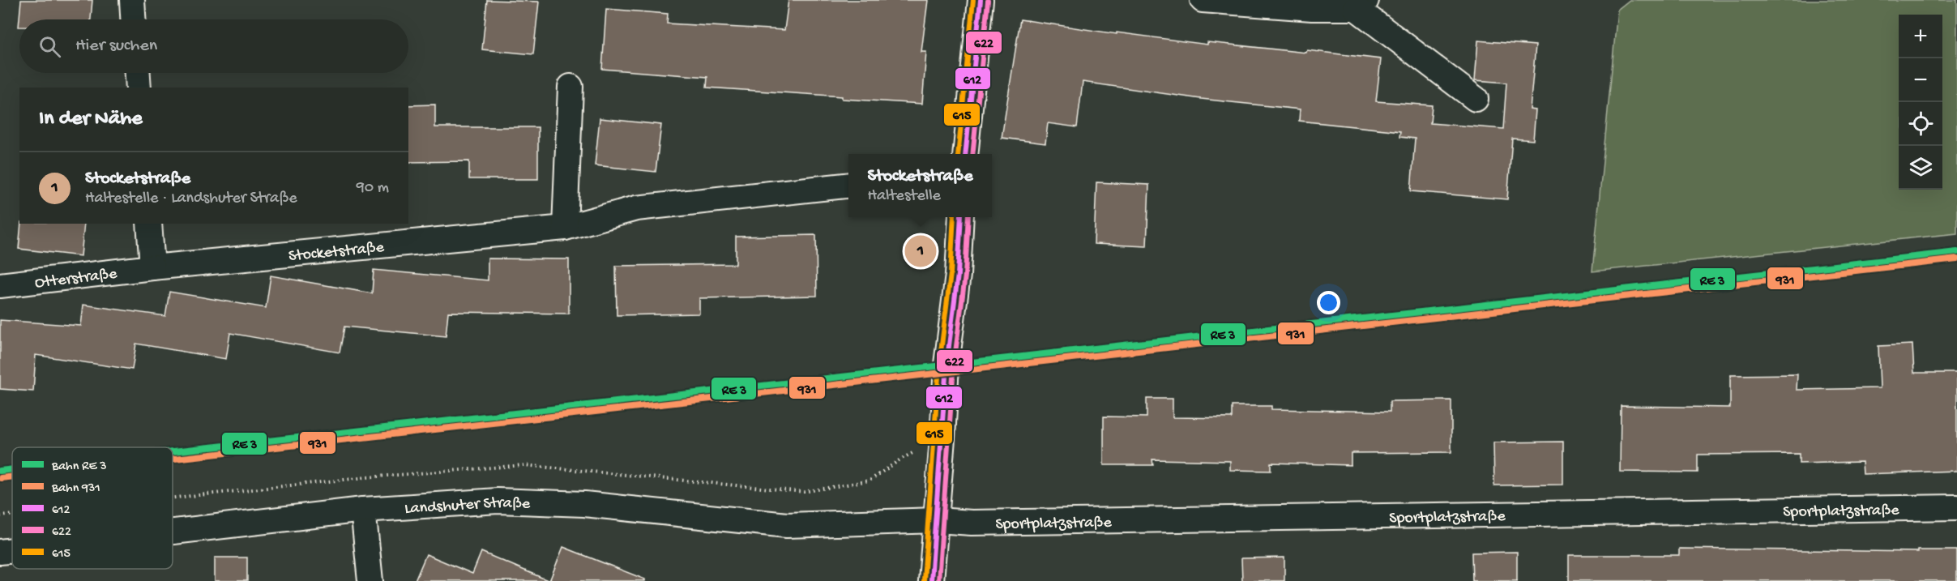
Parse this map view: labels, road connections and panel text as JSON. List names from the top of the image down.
{
  "streets": {
    "street": [
      "Stocketstraße",
      "Otterstraße",
      "Landshuter Straße",
      "Sportplatzstraße"
    ]
  },
  "crossings": [
    ["Stocketstraße", "Otterstraße"],
    ["Landshuter Straße", "Sportplatzstraße"]
  ],
  "lines": [
    "transit line 612",
    "transit line 615",
    "transit line 622",
    "rail line 931"
  ],
  "legend": [
    "Bahn RE 3",
    "Bahn 931",
    "612",
    "622",
    "615"
  ],
  "page": {
    "map_buttons": ["+", "−"],
    "search": "Hier suchen",
    "heading": "In der Nähe",
    "list": [
      {
        "mark": "1",
        "name": "Stocketstraße",
        "note": "Haltestelle · Landshuter Straße",
        "value": "90 m"
      }
    ],
    "popup": ["Stocketstraße", "Haltestelle"],
    "pins": "1"
  }
}
